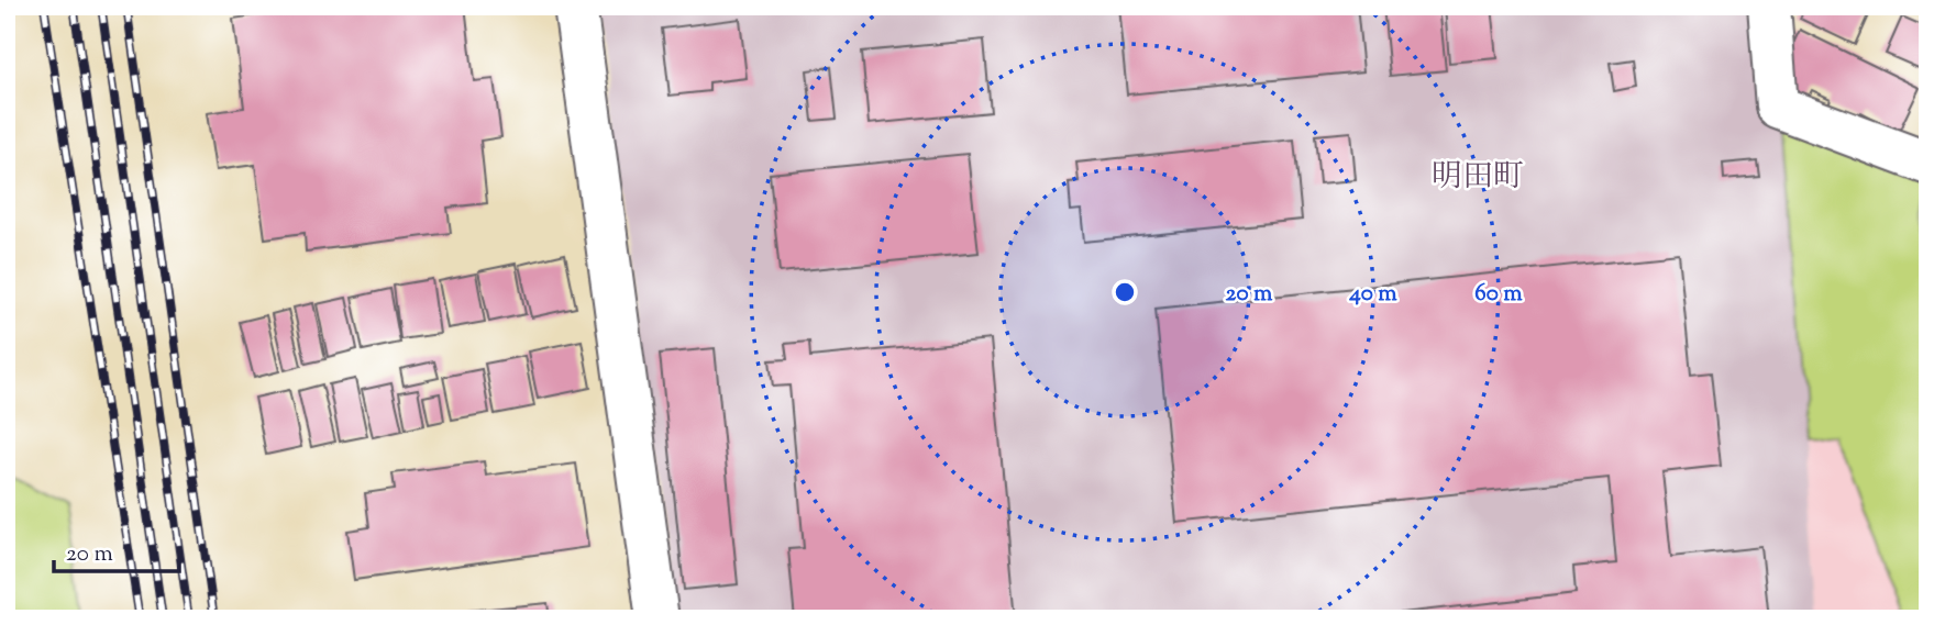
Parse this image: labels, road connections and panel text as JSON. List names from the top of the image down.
{
  "districts": ["明田町"],
  "scale_bar": "20 m",
  "rings": ["20 m", "40 m", "60 m"]
}
